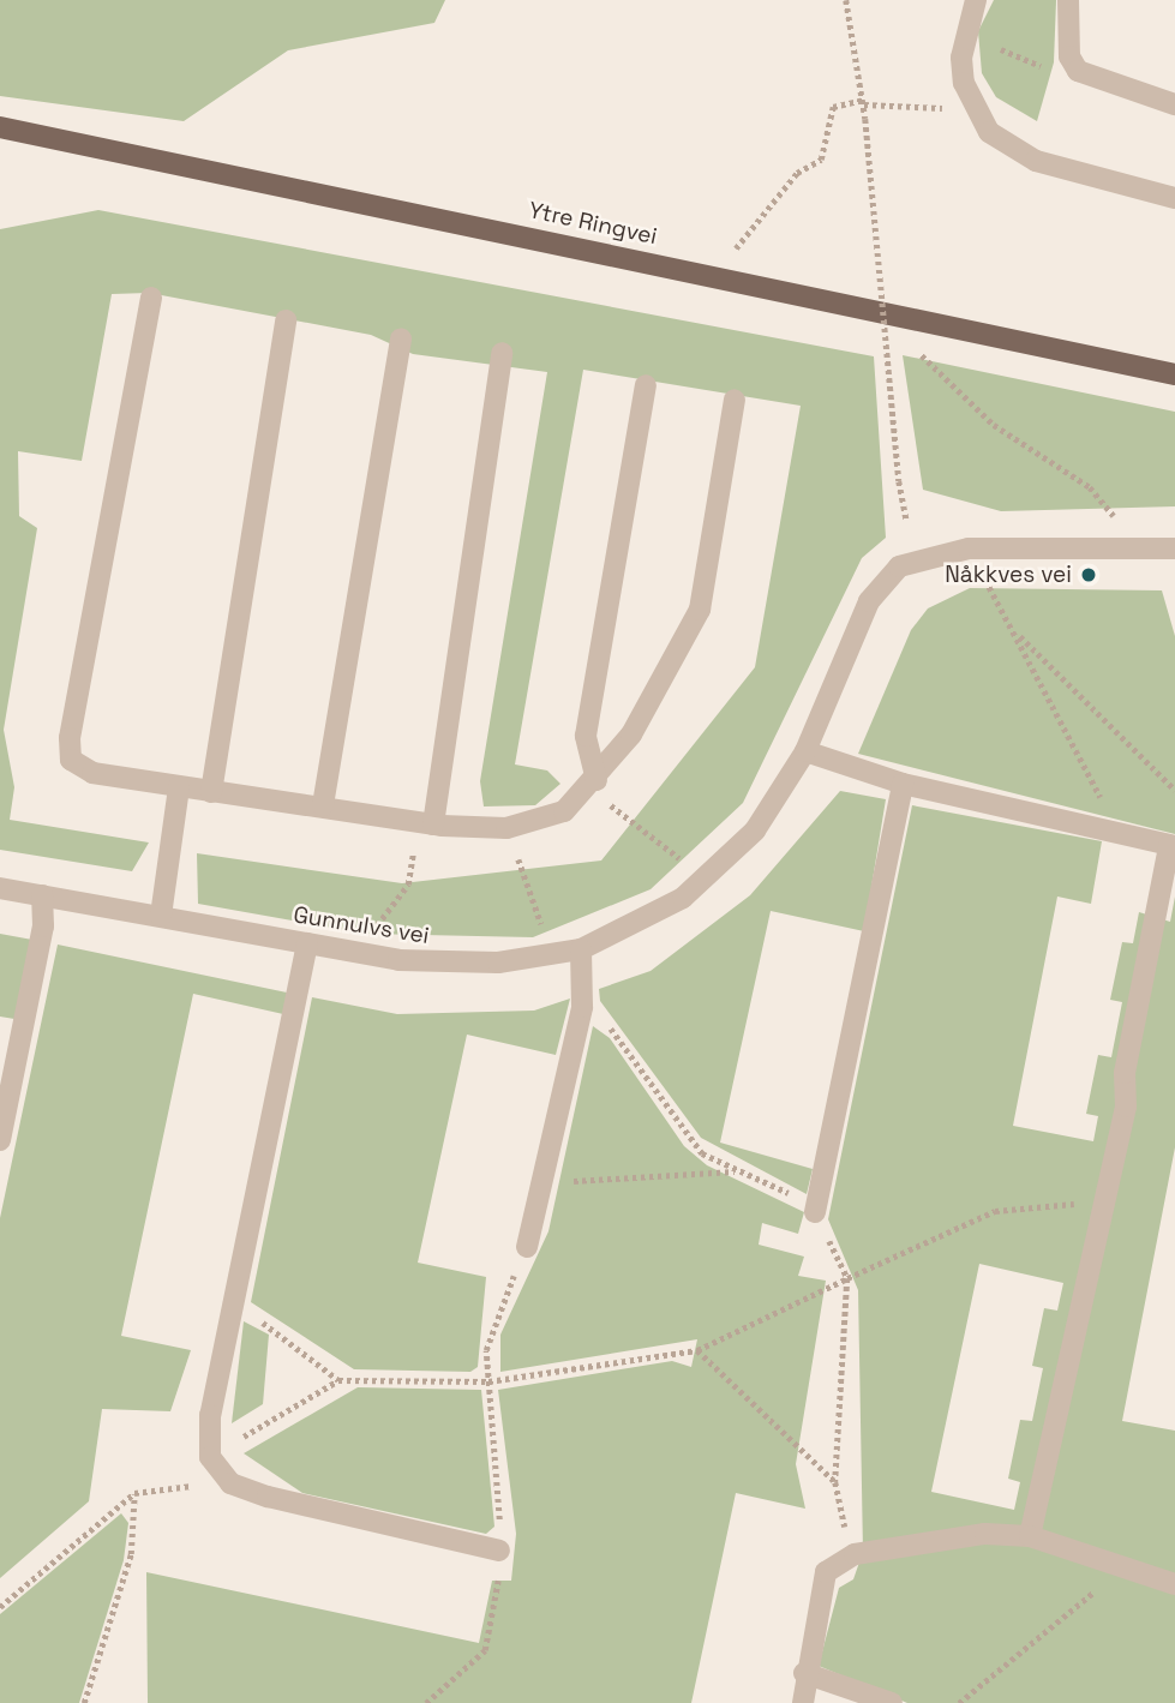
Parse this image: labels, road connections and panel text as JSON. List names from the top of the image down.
{
  "streets": {
    "main road": ["Ytre Ringvei"],
    "street": ["Gunnulvs vei"]
  },
  "places": ["Nåkkves vei"]
}
